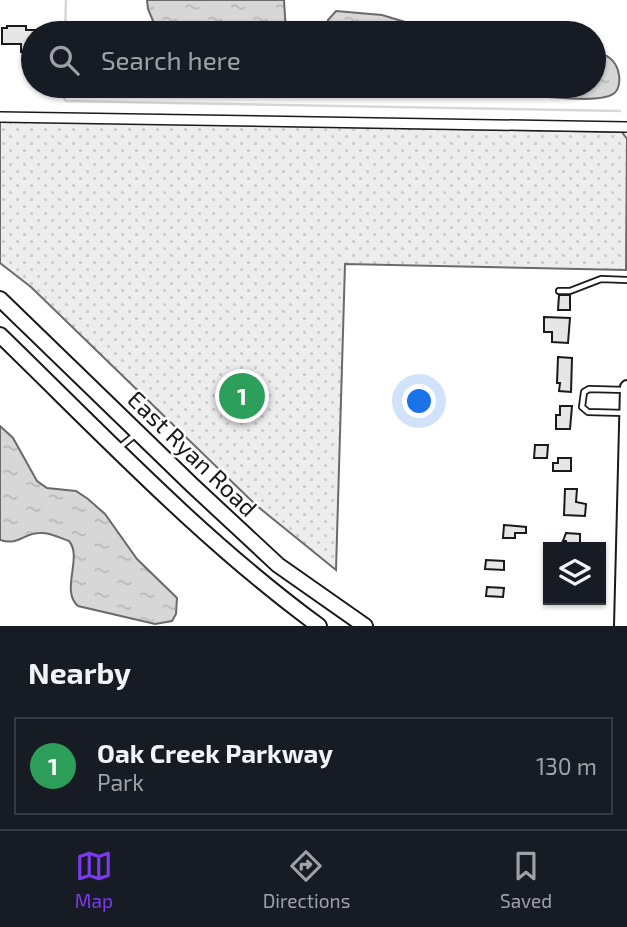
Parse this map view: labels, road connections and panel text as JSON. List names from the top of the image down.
{
  "streets": {
    "main road": ["East Ryan Road"]
  },
  "page": {
    "search": "Search here",
    "pins": "1",
    "heading": "Nearby",
    "list": [
      {
        "mark": "1",
        "name": "Oak Creek Parkway",
        "note": "Park",
        "value": "130 m"
      }
    ],
    "nav": ["Map", "Directions", "Saved"]
  }
}
